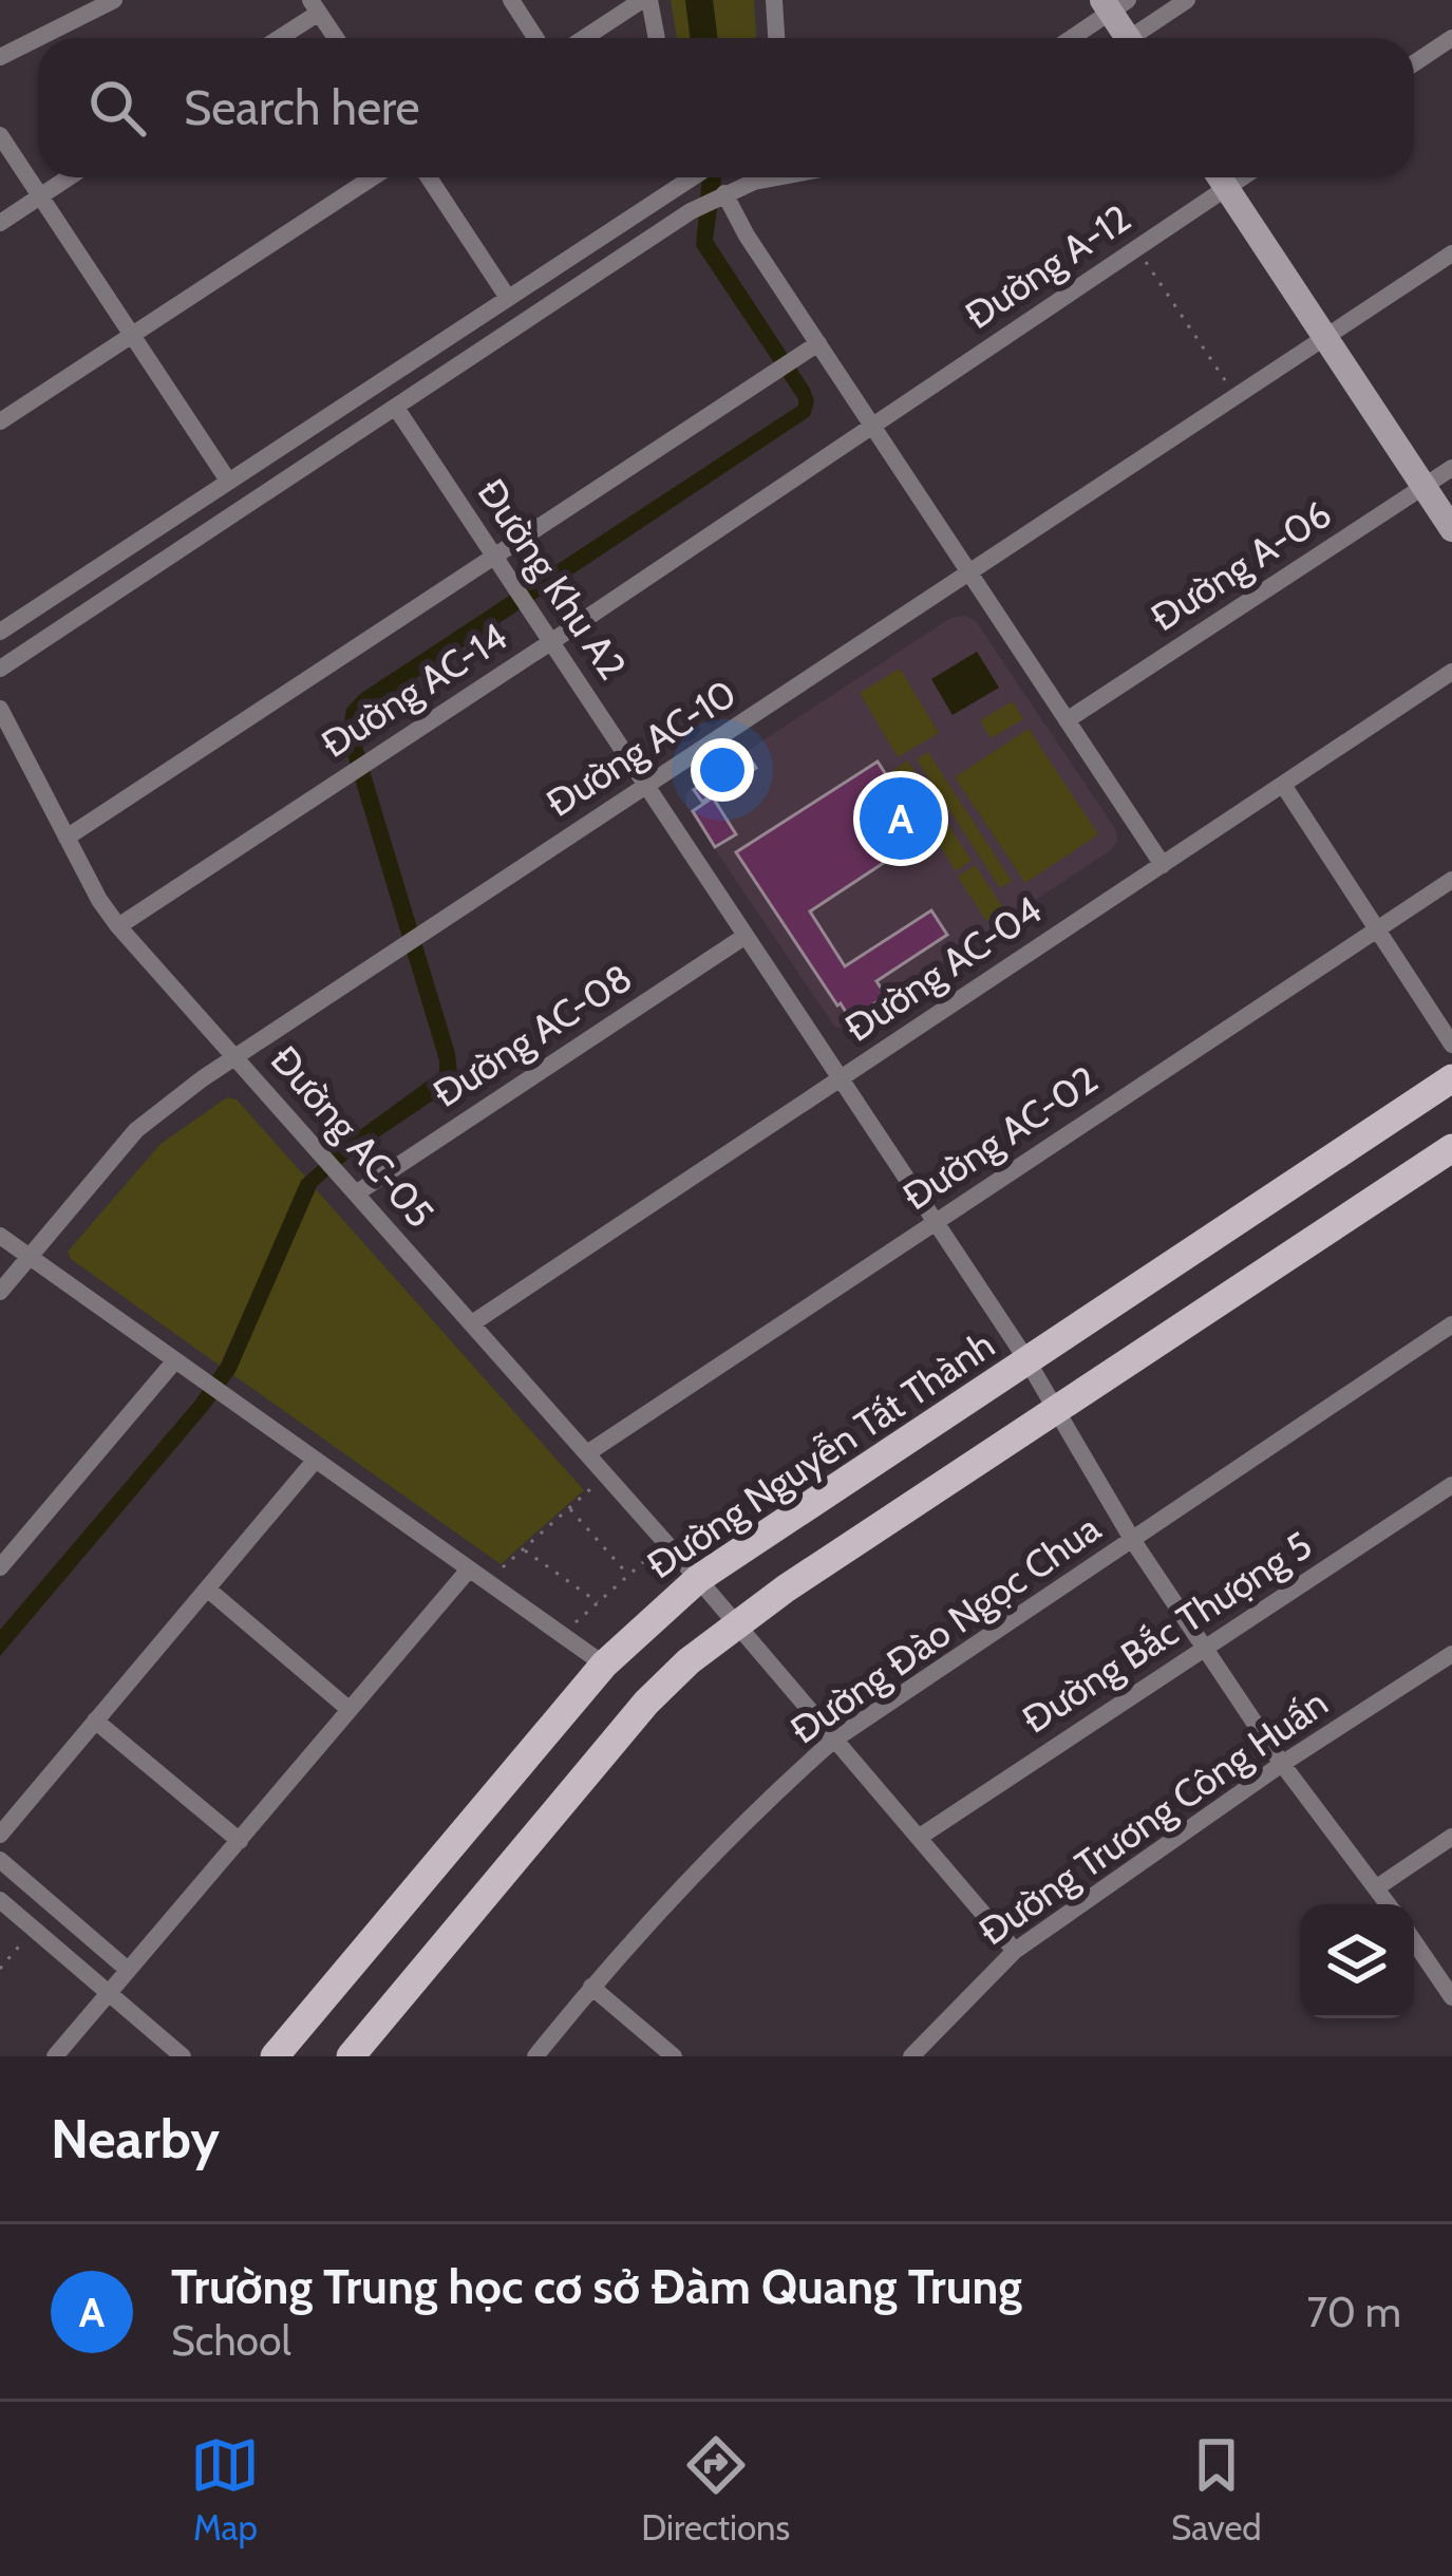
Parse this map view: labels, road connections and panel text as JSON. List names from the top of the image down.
{
  "streets": {
    "main road": ["Đường Nguyễn Tất Thành"],
    "street": [
      "Đường A-12",
      "Đường A-06",
      "Đường Khu A2",
      "Đường AC-14",
      "Đường AC-10",
      "Đường AC-04",
      "Đường AC-08",
      "Đường AC-05",
      "Đường AC-02",
      "Đường Đào Ngọc Chua",
      "Đường Bắc Thượng 5",
      "Đường Trương Công Huấn"
    ]
  },
  "crossings": [
    ["Đường A-12", "Đường AC-14"],
    ["Đường Khu A2", "Đường AC-14"],
    ["Đường Khu A2", "Đường AC-10"],
    ["Đường Khu A2", "Đường AC-04"],
    ["Đường Khu A2", "Đường AC-08"],
    ["Đường Khu A2", "Đường AC-02"],
    ["Đường Khu A2", "Đường Nguyễn Tất Thành"],
    ["Đường Khu A2", "Đường Đào Ngọc Chua"],
    ["Đường Khu A2", "Đường Bắc Thượng 5"],
    ["Đường Khu A2", "Đường Trương Công Huấn"],
    ["Đường AC-14", "Đường AC-05"],
    ["Đường AC-10", "Đường AC-05"],
    ["Đường AC-04", "Đường AC-05"],
    ["Đường AC-08", "Đường AC-05"],
    ["Đường AC-05", "Đường AC-02"],
    ["Đường AC-05", "Đường Nguyễn Tất Thành"],
    ["Đường AC-05", "Đường Đào Ngọc Chua"],
    ["Đường AC-05", "Đường Bắc Thượng 5"],
    ["Đường AC-05", "Đường Trương Công Huấn"]
  ],
  "page": {
    "search": "Search here",
    "pins": "A",
    "heading": "Nearby",
    "list": [
      {
        "mark": "A",
        "name": "Trường Trung học cơ sở Đàm Quang Trung",
        "note": "School",
        "value": "70 m"
      }
    ],
    "nav": ["Map", "Directions", "Saved"]
  }
}
